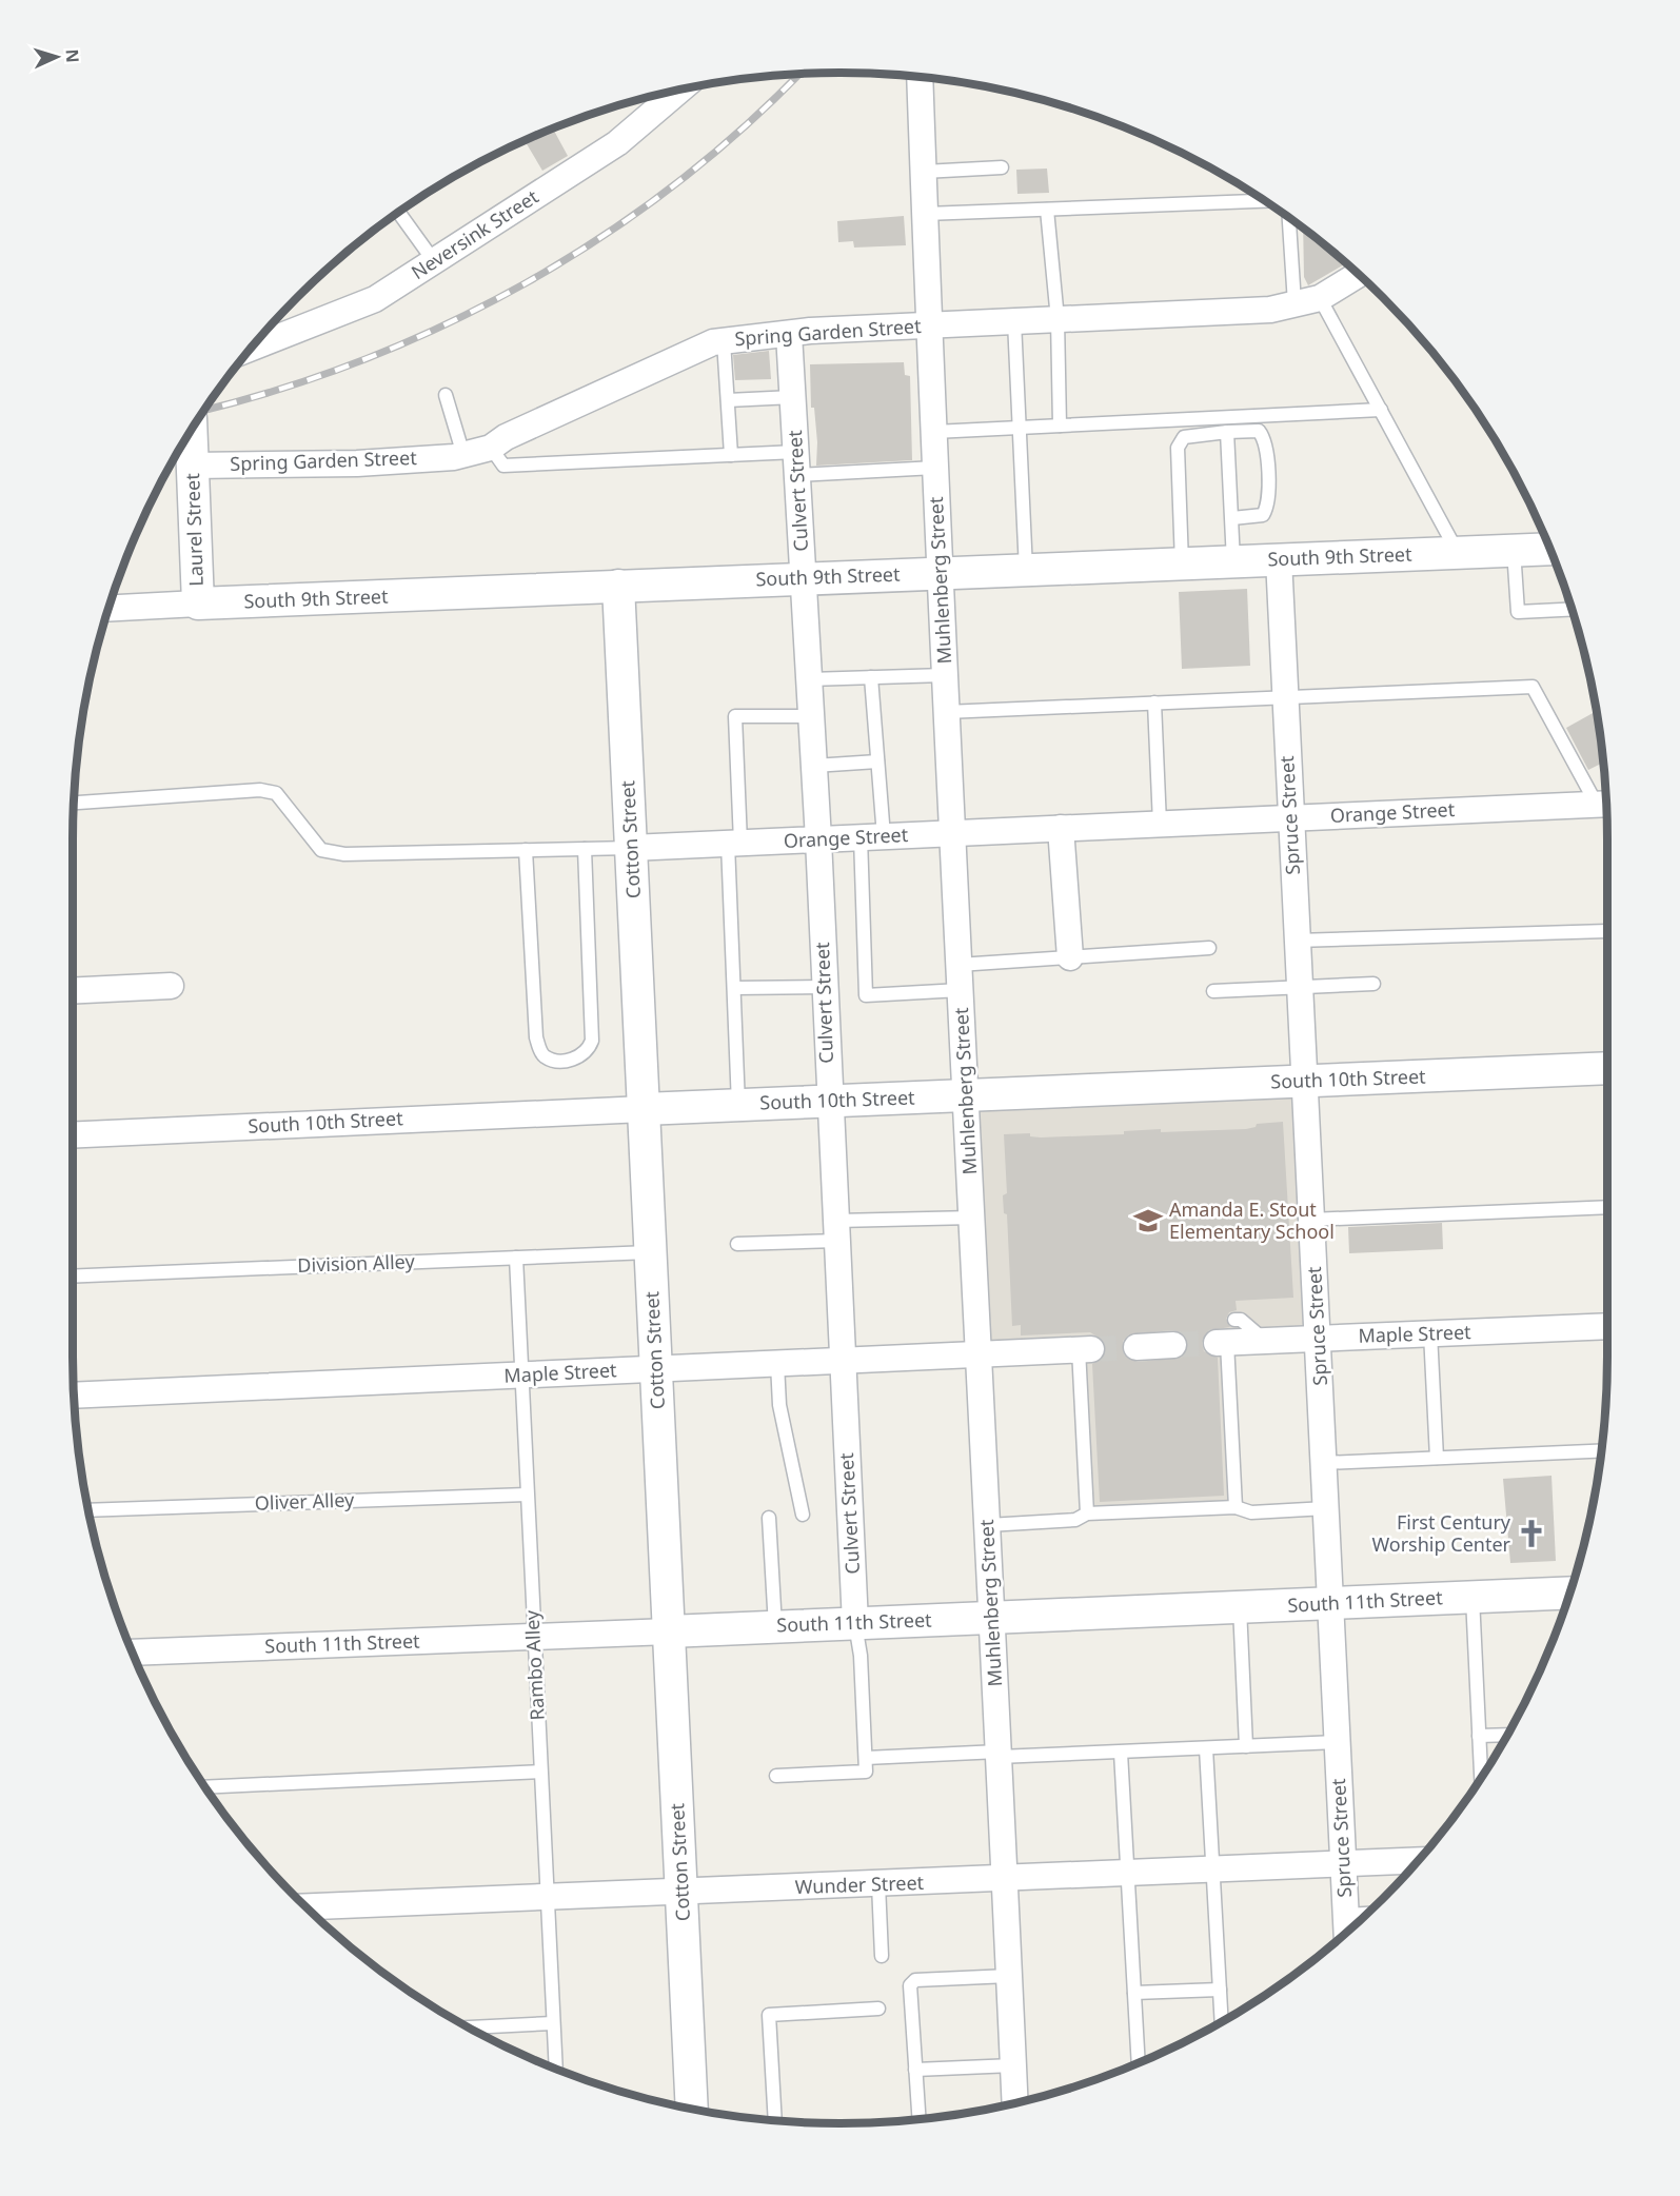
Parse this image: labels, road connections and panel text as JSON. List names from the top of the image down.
{
  "streets": {
    "street": [
      "Neversink Street",
      "Spring Garden Street",
      "Culvert Street",
      "Laurel Street",
      "South 9th Street",
      "Muhlenberg Street",
      "Orange Street",
      "Spruce Street",
      "Cotton Street",
      "South 10th Street",
      "Maple Street",
      "South 11th Street",
      "Wunder Street"
    ],
    "lane": ["Division Alley", "Oliver Alley", "Rambo Alley"]
  },
  "crossings": [
    ["Spring Garden Street", "Culvert Street"],
    ["Spring Garden Street", "Laurel Street"],
    ["Spring Garden Street", "Muhlenberg Street"],
    ["Culvert Street", "South 9th Street"],
    ["Culvert Street", "Orange Street"],
    ["Culvert Street", "South 10th Street"],
    ["Culvert Street", "Maple Street"],
    ["Culvert Street", "South 11th Street"],
    ["Laurel Street", "South 9th Street"],
    ["South 9th Street", "Muhlenberg Street"],
    ["South 9th Street", "Spruce Street"],
    ["South 9th Street", "Cotton Street"],
    ["Muhlenberg Street", "Orange Street"],
    ["Muhlenberg Street", "South 10th Street"],
    ["Muhlenberg Street", "Maple Street"],
    ["Muhlenberg Street", "South 11th Street"],
    ["Muhlenberg Street", "Wunder Street"],
    ["Orange Street", "Spruce Street"],
    ["Orange Street", "Cotton Street"],
    ["Spruce Street", "South 10th Street"],
    ["Spruce Street", "Maple Street"],
    ["Spruce Street", "South 11th Street"],
    ["Spruce Street", "Wunder Street"],
    ["Cotton Street", "South 10th Street"],
    ["Cotton Street", "Division Alley"],
    ["Cotton Street", "Maple Street"],
    ["Cotton Street", "South 11th Street"],
    ["Cotton Street", "Wunder Street"],
    ["Division Alley", "Rambo Alley"],
    ["Maple Street", "Rambo Alley"],
    ["Oliver Alley", "Rambo Alley"],
    ["South 11th Street", "Rambo Alley"],
    ["Rambo Alley", "Wunder Street"]
  ],
  "places": {
    "school or university": ["Amanda E. Stout Elementary School"],
    "church": ["First Century Worship Center"]
  },
  "north": "right"
}
